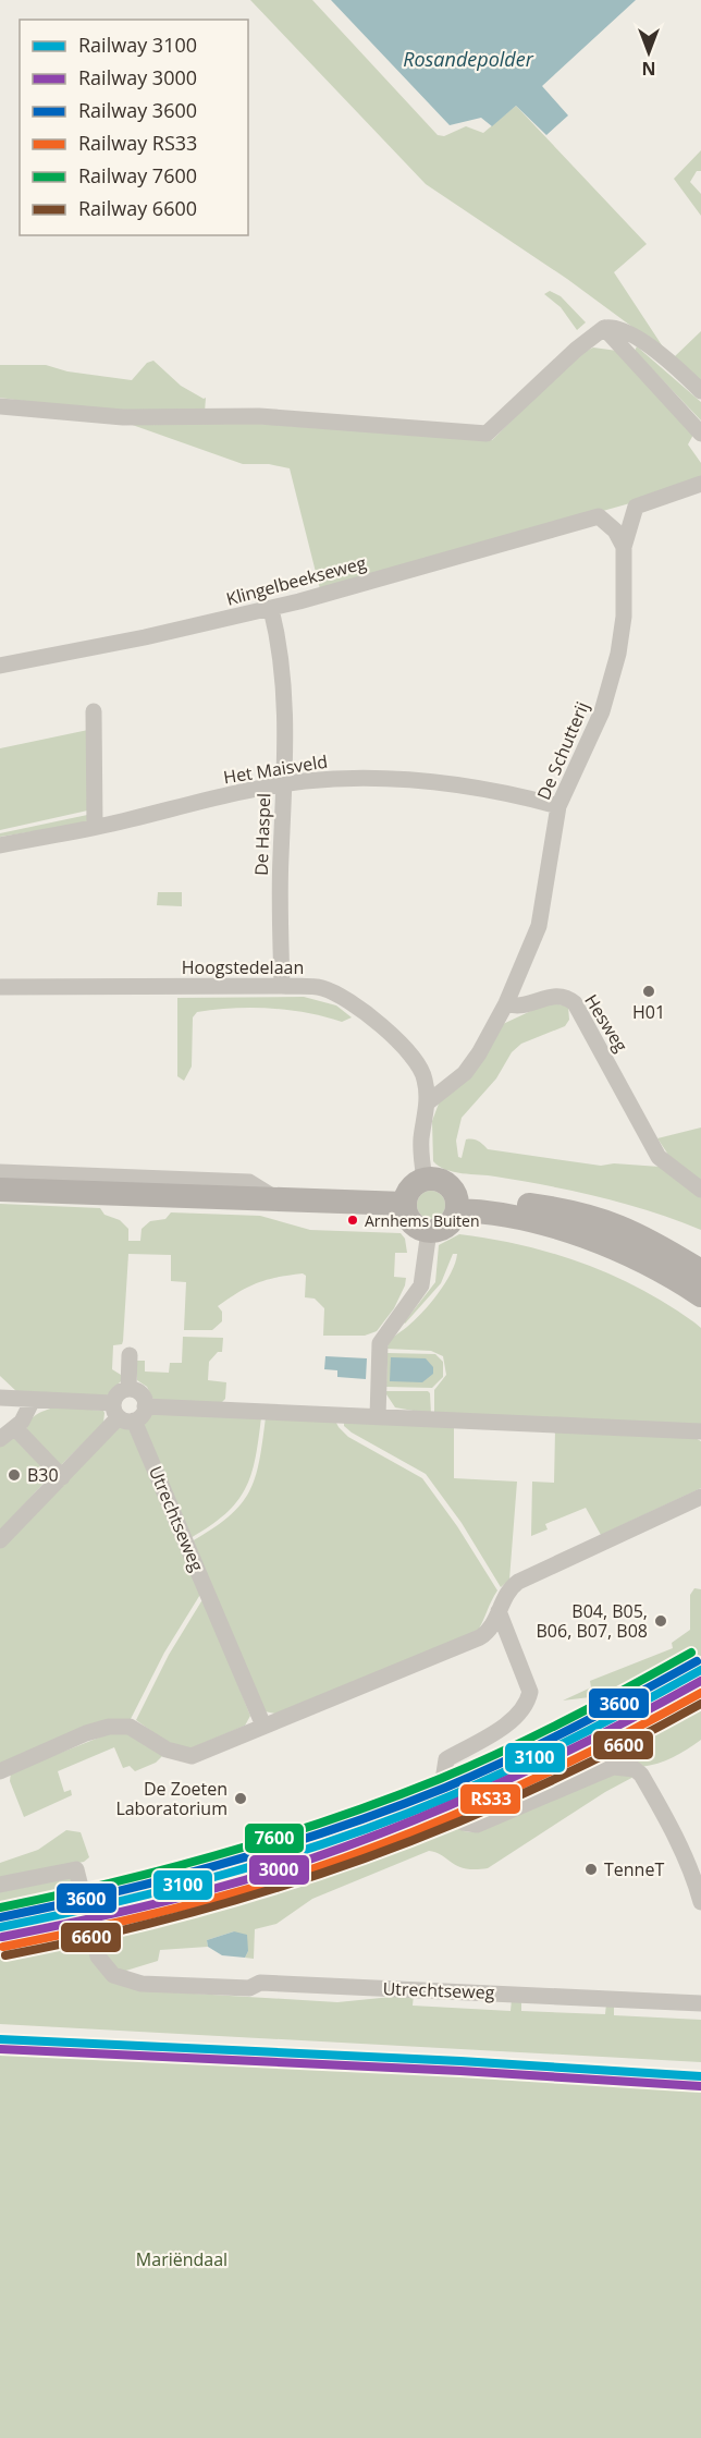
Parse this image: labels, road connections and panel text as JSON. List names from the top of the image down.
{
  "streets": {
    "street": [
      "Klingelbeekseweg",
      "De Schutterij",
      "Het Maisveld",
      "De Haspel",
      "Hoogstedelaan",
      "Hesweg",
      "Utrechtseweg"
    ]
  },
  "crossings": [
    ["Klingelbeekseweg", "De Schutterij"],
    ["Klingelbeekseweg", "De Haspel"],
    ["De Schutterij", "Het Maisveld"],
    ["De Schutterij", "Hesweg"],
    ["Het Maisveld", "De Haspel"],
    ["De Haspel", "Hoogstedelaan"]
  ],
  "water": ["Rosandepolder"],
  "parks": ["Mariëndaal"],
  "places": [
    "H01",
    "Arnhems Buiten",
    "B30",
    "B04, B05, B06, B07, B08",
    "De Zoeten Laboratorium",
    "TenneT"
  ],
  "lines": [
    "rail line 7600",
    "rail line 3600",
    "rail line 3100",
    "rail line 3000",
    "rail line RS33",
    "rail line 6600"
  ],
  "legend": [
    "Railway 3100",
    "Railway 3000",
    "Railway 3600",
    "Railway RS33",
    "Railway 7600",
    "Railway 6600"
  ],
  "north": "bottom"
}
